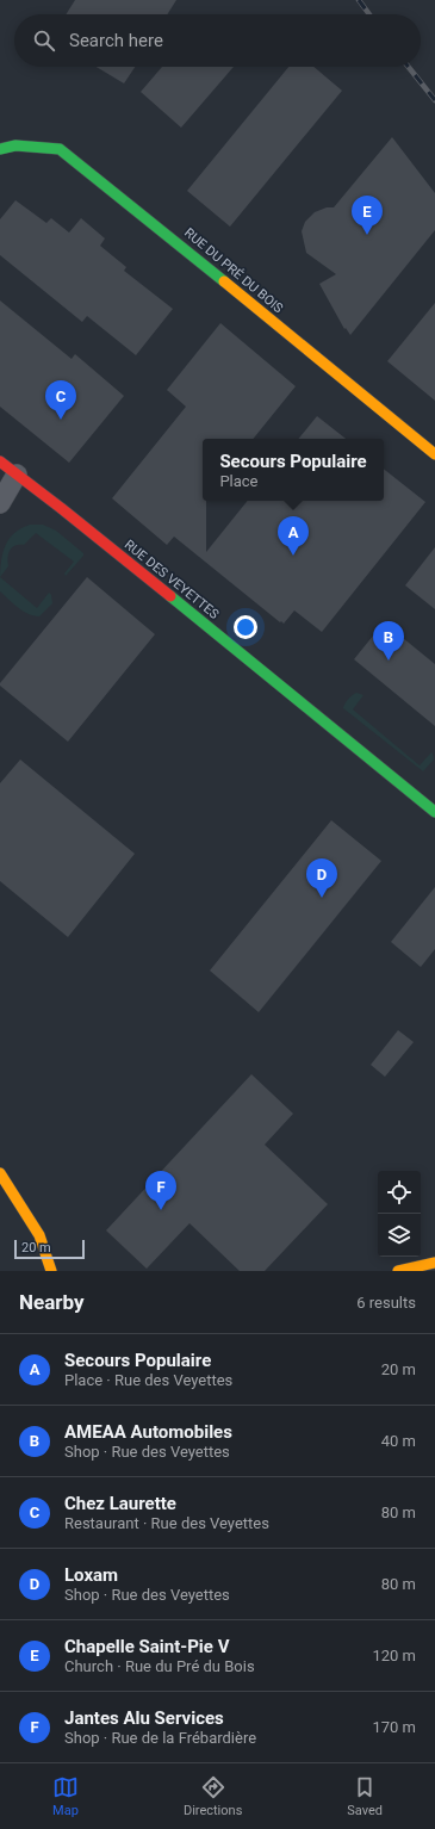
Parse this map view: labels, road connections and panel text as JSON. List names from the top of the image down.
{
  "streets": {
    "street": ["RUE DU PRÉ DU BOIS", "RUE DES VEYETTES"]
  },
  "scale_bar": "20 m",
  "page": {
    "search": "Search here",
    "pins": [
      "E",
      "C",
      "A",
      "B",
      "D",
      "F"
    ],
    "popup": ["Secours Populaire", "Place"],
    "scale": "20 m",
    "heading": ["Nearby", "6 results"],
    "list": [
      {
        "mark": "A",
        "name": "Secours Populaire",
        "note": "Place · Rue des Veyettes",
        "value": "20 m"
      },
      {
        "mark": "B",
        "name": "AMEAA Automobiles",
        "note": "Shop · Rue des Veyettes",
        "value": "40 m"
      },
      {
        "mark": "C",
        "name": "Chez Laurette",
        "note": "Restaurant · Rue des Veyettes",
        "value": "80 m"
      },
      {
        "mark": "D",
        "name": "Loxam",
        "note": "Shop · Rue des Veyettes",
        "value": "80 m"
      },
      {
        "mark": "E",
        "name": "Chapelle Saint-Pie V",
        "note": "Church · Rue du Pré du Bois",
        "value": "120 m"
      },
      {
        "mark": "F",
        "name": "Jantes Alu Services",
        "note": "Shop · Rue de la Frébardière",
        "value": "170 m"
      }
    ],
    "nav": ["Map", "Directions", "Saved"]
  }
}
